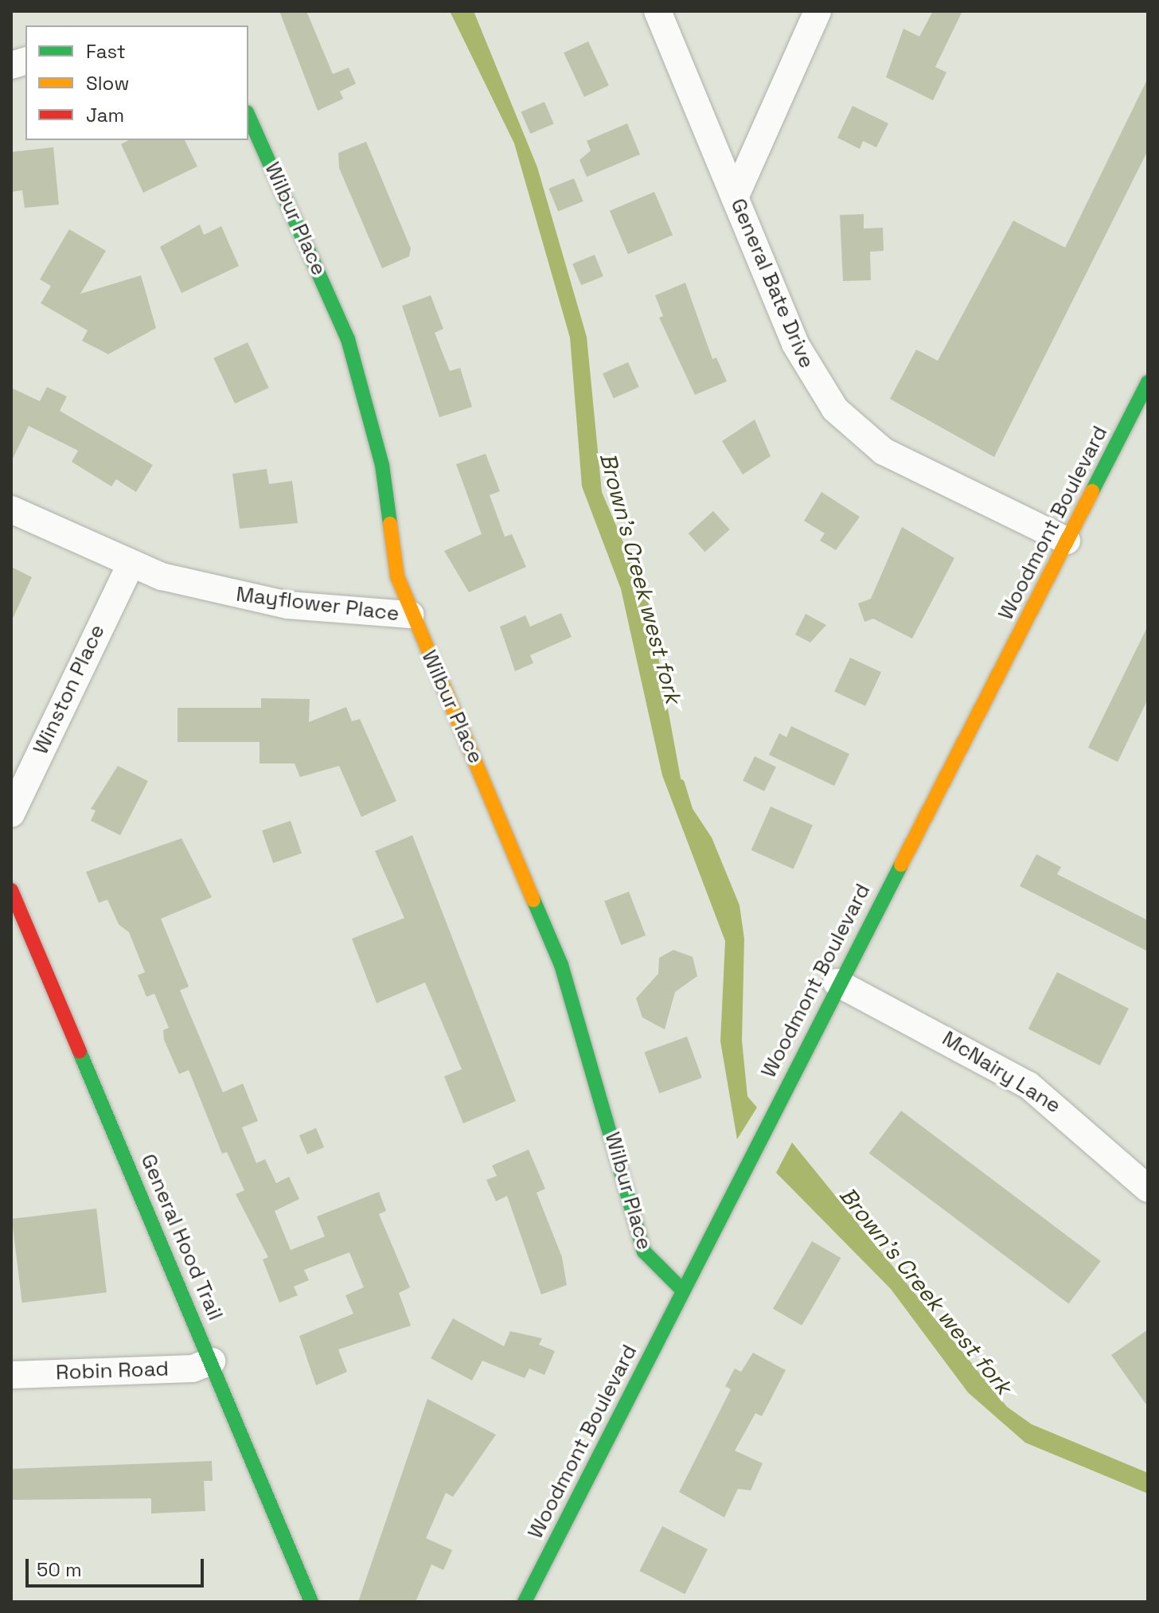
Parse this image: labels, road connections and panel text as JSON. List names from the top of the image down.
{
  "streets": {
    "street": [
      "Wilbur Place",
      "General Bate Drive",
      "Woodmont Boulevard",
      "Mayflower Place",
      "Winston Place",
      "McNairy Lane",
      "General Hood Trail",
      "Robin Road"
    ]
  },
  "crossings": [
    ["Wilbur Place", "Woodmont Boulevard"],
    ["Wilbur Place", "Mayflower Place"],
    ["General Bate Drive", "Woodmont Boulevard"],
    ["Woodmont Boulevard", "McNairy Lane"],
    ["Mayflower Place", "Winston Place"],
    ["General Hood Trail", "Robin Road"]
  ],
  "water": ["Brown's Creek west fork"],
  "legend": ["Fast", "Slow", "Jam"],
  "scale_bar": "50 m"
}
